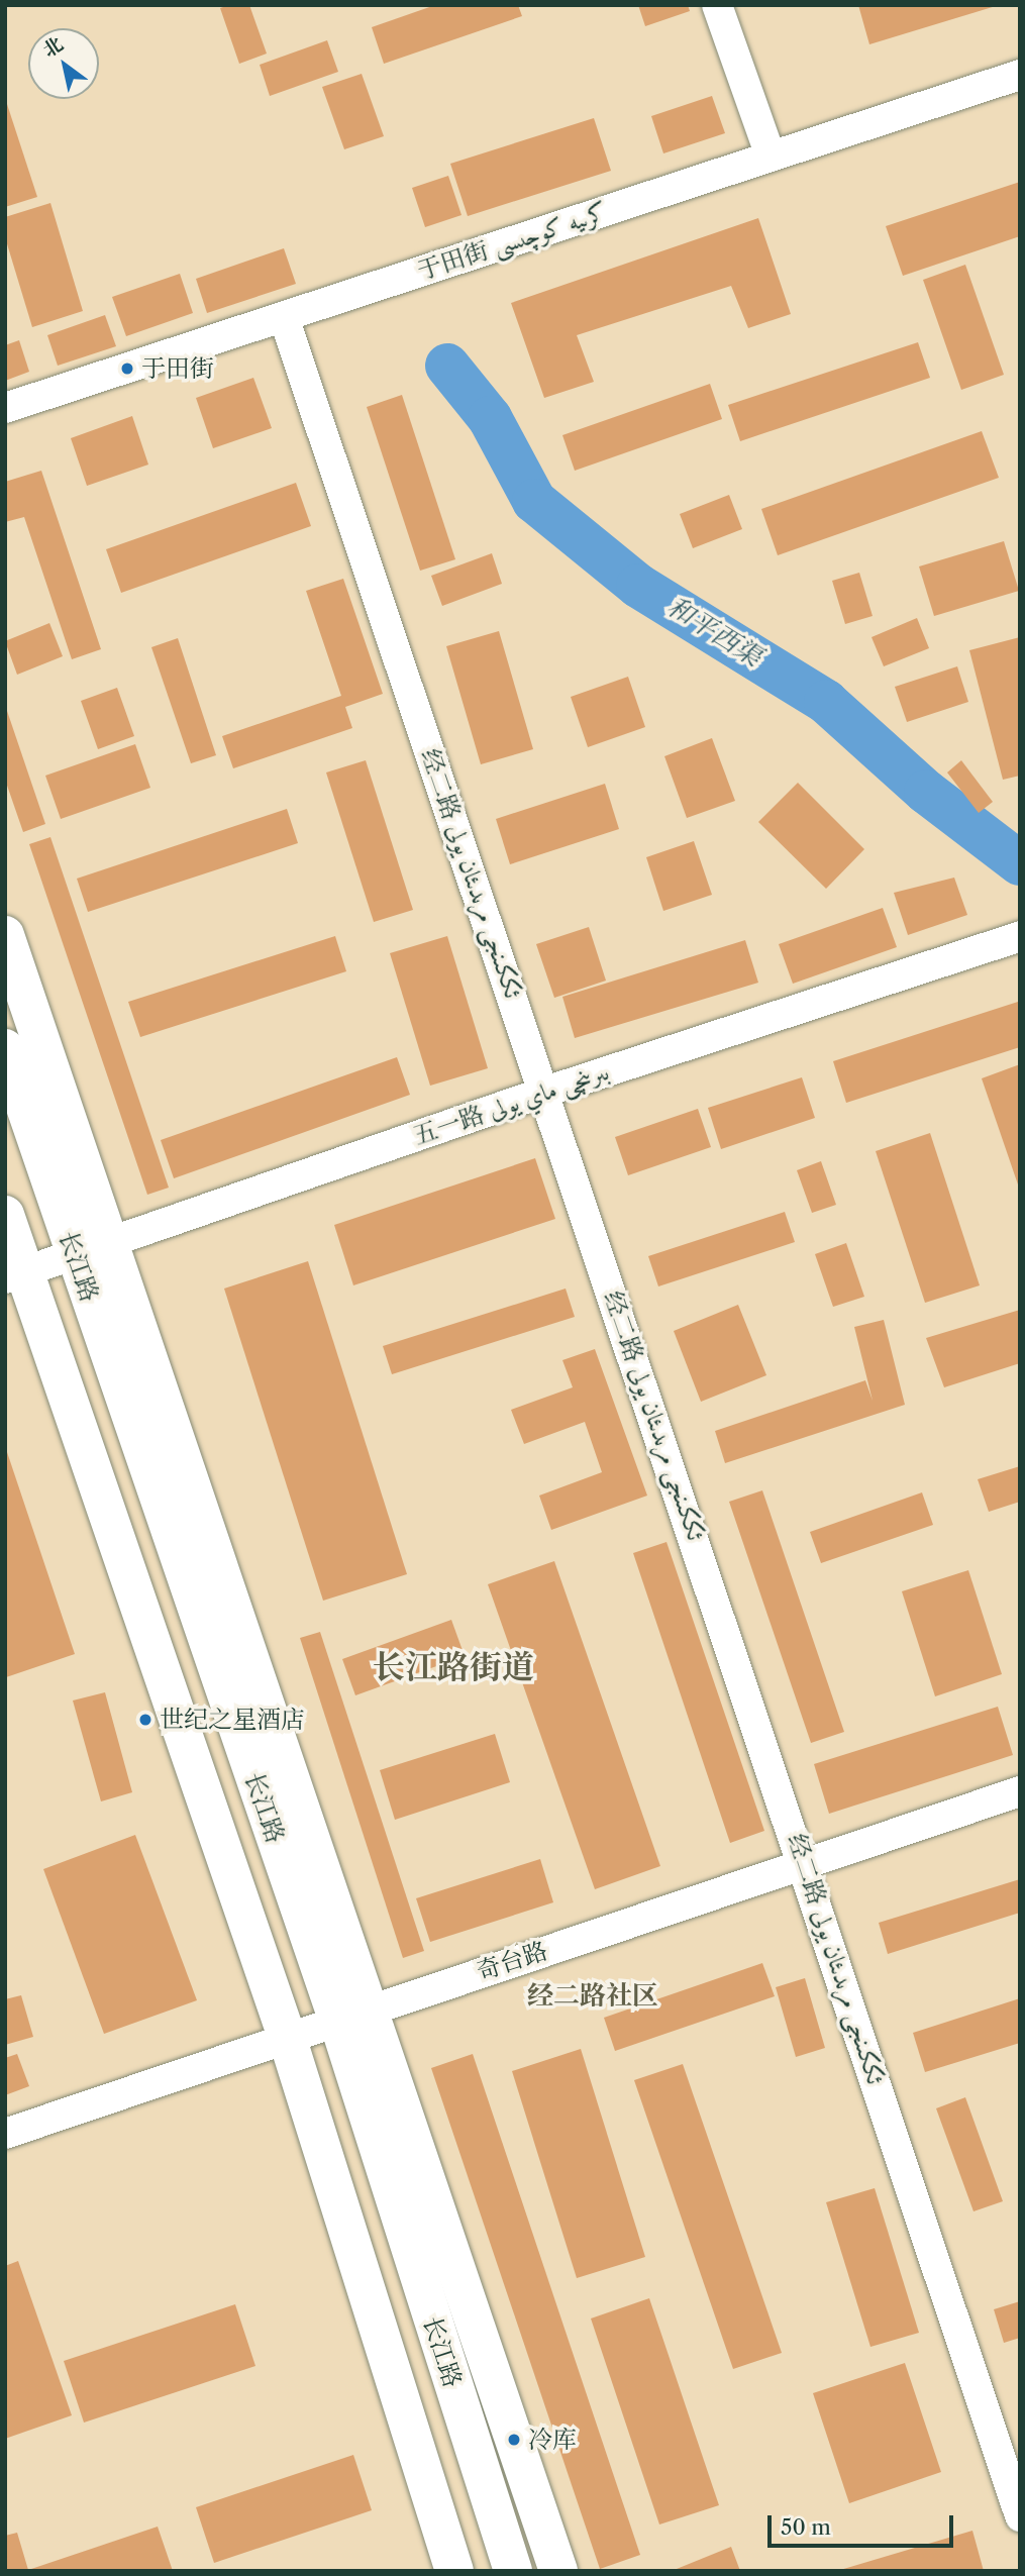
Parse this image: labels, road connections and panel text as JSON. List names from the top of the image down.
{
  "streets": {
    "main road": ["长江路"],
    "street": [
      "于田街 كرىيە كوچىسى",
      "经二路 ئككىنجى مرىدىئان يولى",
      "五一路 بىرىنچى ماي يولى",
      "奇台路"
    ]
  },
  "crossings": [
    ["于田街 كرىيە كوچىسى", "经二路 ئككىنجى مرىدىئان يولى"],
    ["经二路 ئككىنجى مرىدىئان يولى", "五一路 بىرىنچى ماي يولى"],
    ["经二路 ئككىنجى مرىدىئان يولى", "奇台路"],
    ["五一路 بىرىنچى ماي يولى", "长江路"],
    ["长江路", "奇台路"]
  ],
  "districts": ["长江路街道", "经二路社区"],
  "water": ["和平西渠"],
  "places": ["于田街", "世纪之星酒店", "冷库"],
  "scale_bar": "50 m",
  "north": "top left"
}
